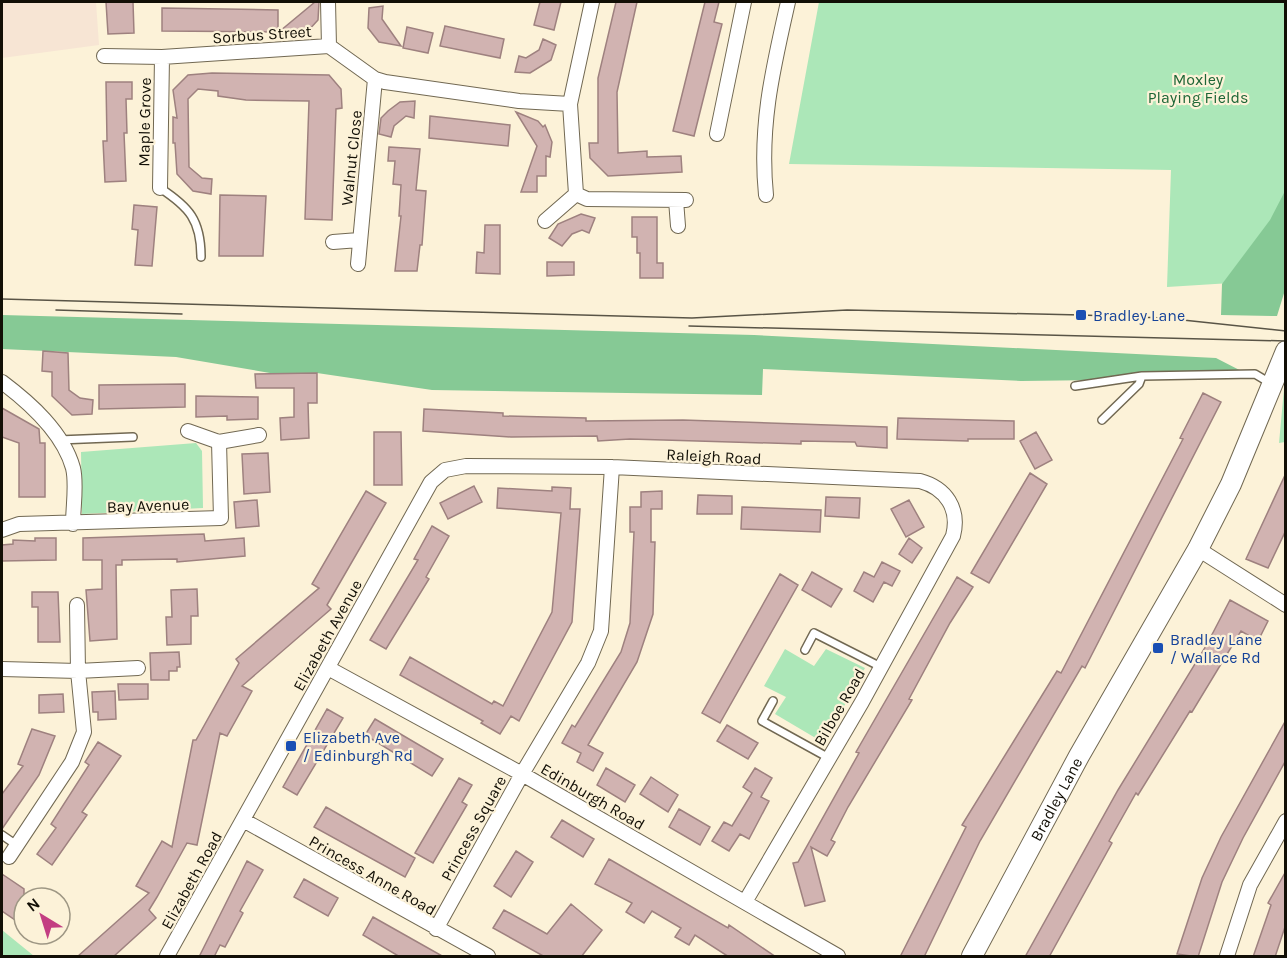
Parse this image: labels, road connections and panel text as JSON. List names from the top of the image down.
{
  "streets": {
    "street": [
      "Sorbus Street",
      "Maple Grove",
      "Walnut Close",
      "Raleigh Road",
      "Bay Avenue",
      "Elizabeth Avenue",
      "Bilboe Road",
      "Edinburgh Road",
      "Bradley Lane",
      "Princess Square",
      "Princess Anne Road",
      "Elizabeth Road"
    ]
  },
  "crossings": [
    ["Sorbus Street", "Maple Grove"],
    ["Sorbus Street", "Walnut Close"],
    ["Raleigh Road", "Elizabeth Avenue"],
    ["Raleigh Road", "Bilboe Road"],
    ["Raleigh Road", "Princess Square"],
    ["Elizabeth Avenue", "Edinburgh Road"],
    ["Elizabeth Avenue", "Princess Anne Road"],
    ["Elizabeth Avenue", "Elizabeth Road"],
    ["Bilboe Road", "Edinburgh Road"],
    ["Edinburgh Road", "Princess Square"],
    ["Princess Square", "Princess Anne Road"],
    ["Princess Anne Road", "Elizabeth Road"]
  ],
  "parks": ["Moxley Playing Fields"],
  "places": {
    "transit": ["Bradley Lane", "Bradley Lane / Wallace Rd", "Elizabeth Ave / Edinburgh Rd"]
  },
  "north": "top left"
}
